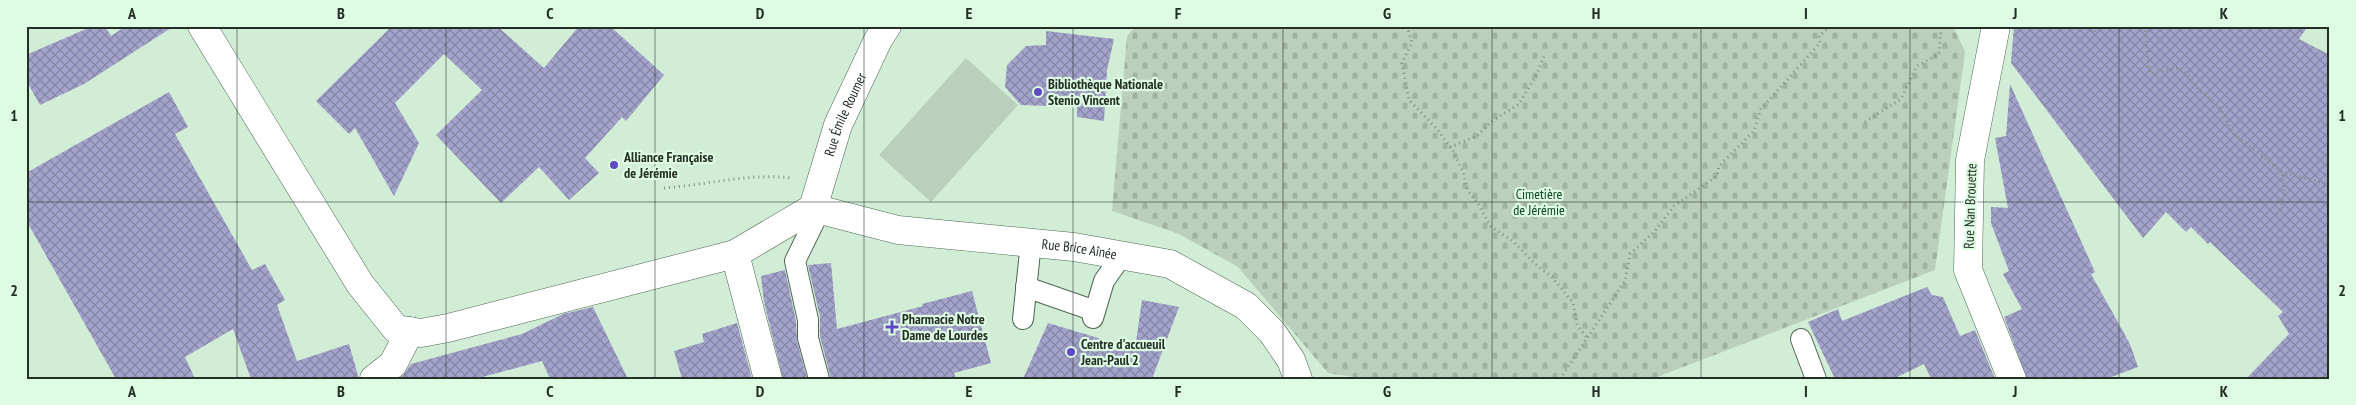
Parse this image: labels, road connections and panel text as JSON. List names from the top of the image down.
{
  "streets": {
    "street": ["Rue Émile Roumer", "Rue Nan Brouette", "Rue Brice Aînée"]
  },
  "crossings": [
    ["Rue Émile Roumer", "Rue Brice Aînée"]
  ],
  "parks": ["Cimetière de Jérémie"],
  "places": {
    "other": ["Bibliothèque Nationale Stenio Vincent", "Alliance Française de Jérémie", "Centre d'accueuil Jean-Paul 2"],
    "health": ["Pharmacie Notre Dame de Lourdes"]
  },
  "grid": {
    "columns": [
      "A",
      "B",
      "C",
      "D",
      "E",
      "F",
      "G",
      "H",
      "I",
      "J",
      "K"
    ],
    "rows": ["1", "2"]
  }
}
